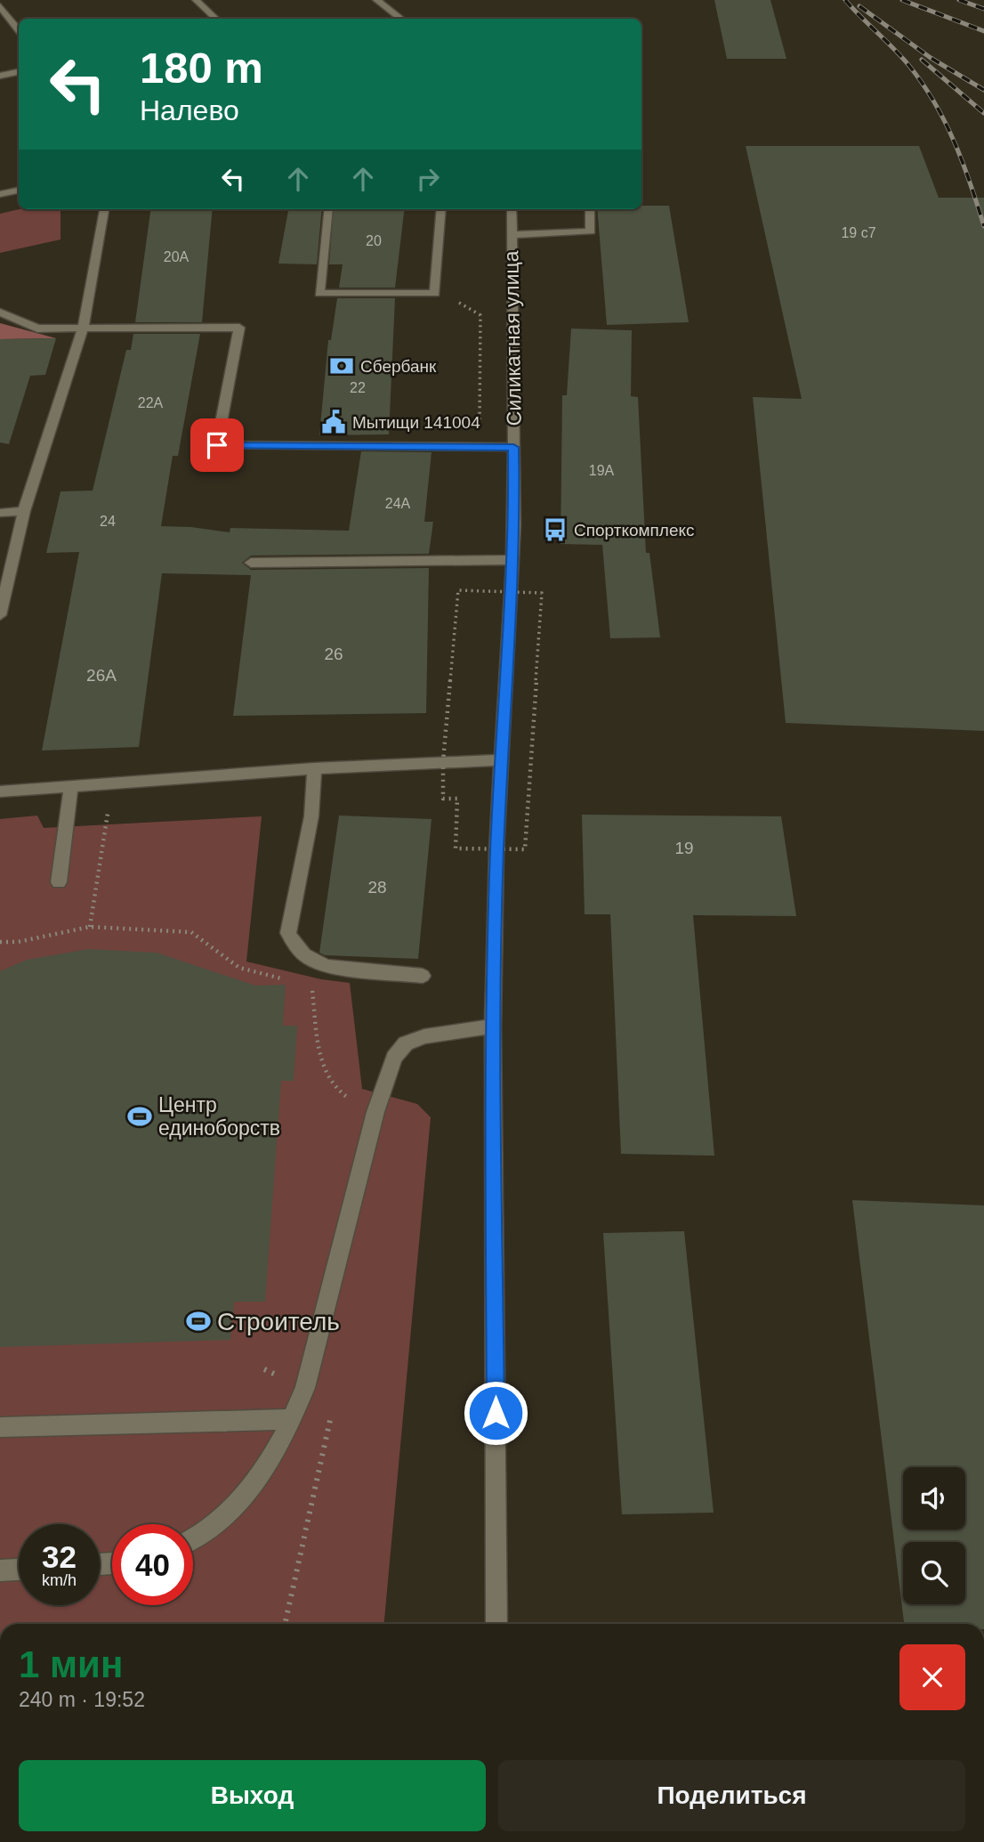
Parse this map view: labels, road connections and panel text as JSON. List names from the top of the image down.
{
  "streets": {
    "street": ["Силикатная улица"]
  },
  "places": {
    "bank": ["Сбербанк"],
    "public building": ["Мытищи 141004"],
    "bus stop": ["Спорткомплекс"],
    "sports": ["Центр единоборств", "Строитель"]
  },
  "house_numbers": [
    "19 с7",
    "20",
    "20А",
    "22",
    "22А",
    "19А",
    "24А",
    "24",
    "26",
    "26А",
    "19",
    "28"
  ],
  "page": {
    "turn": ["180 m", "Налево"],
    "speed": "32 km/h",
    "limit": "40",
    "heading": ["1 мин", "240 m · 19:52"],
    "buttons": ["Выход", "Поделиться"]
  }
}
